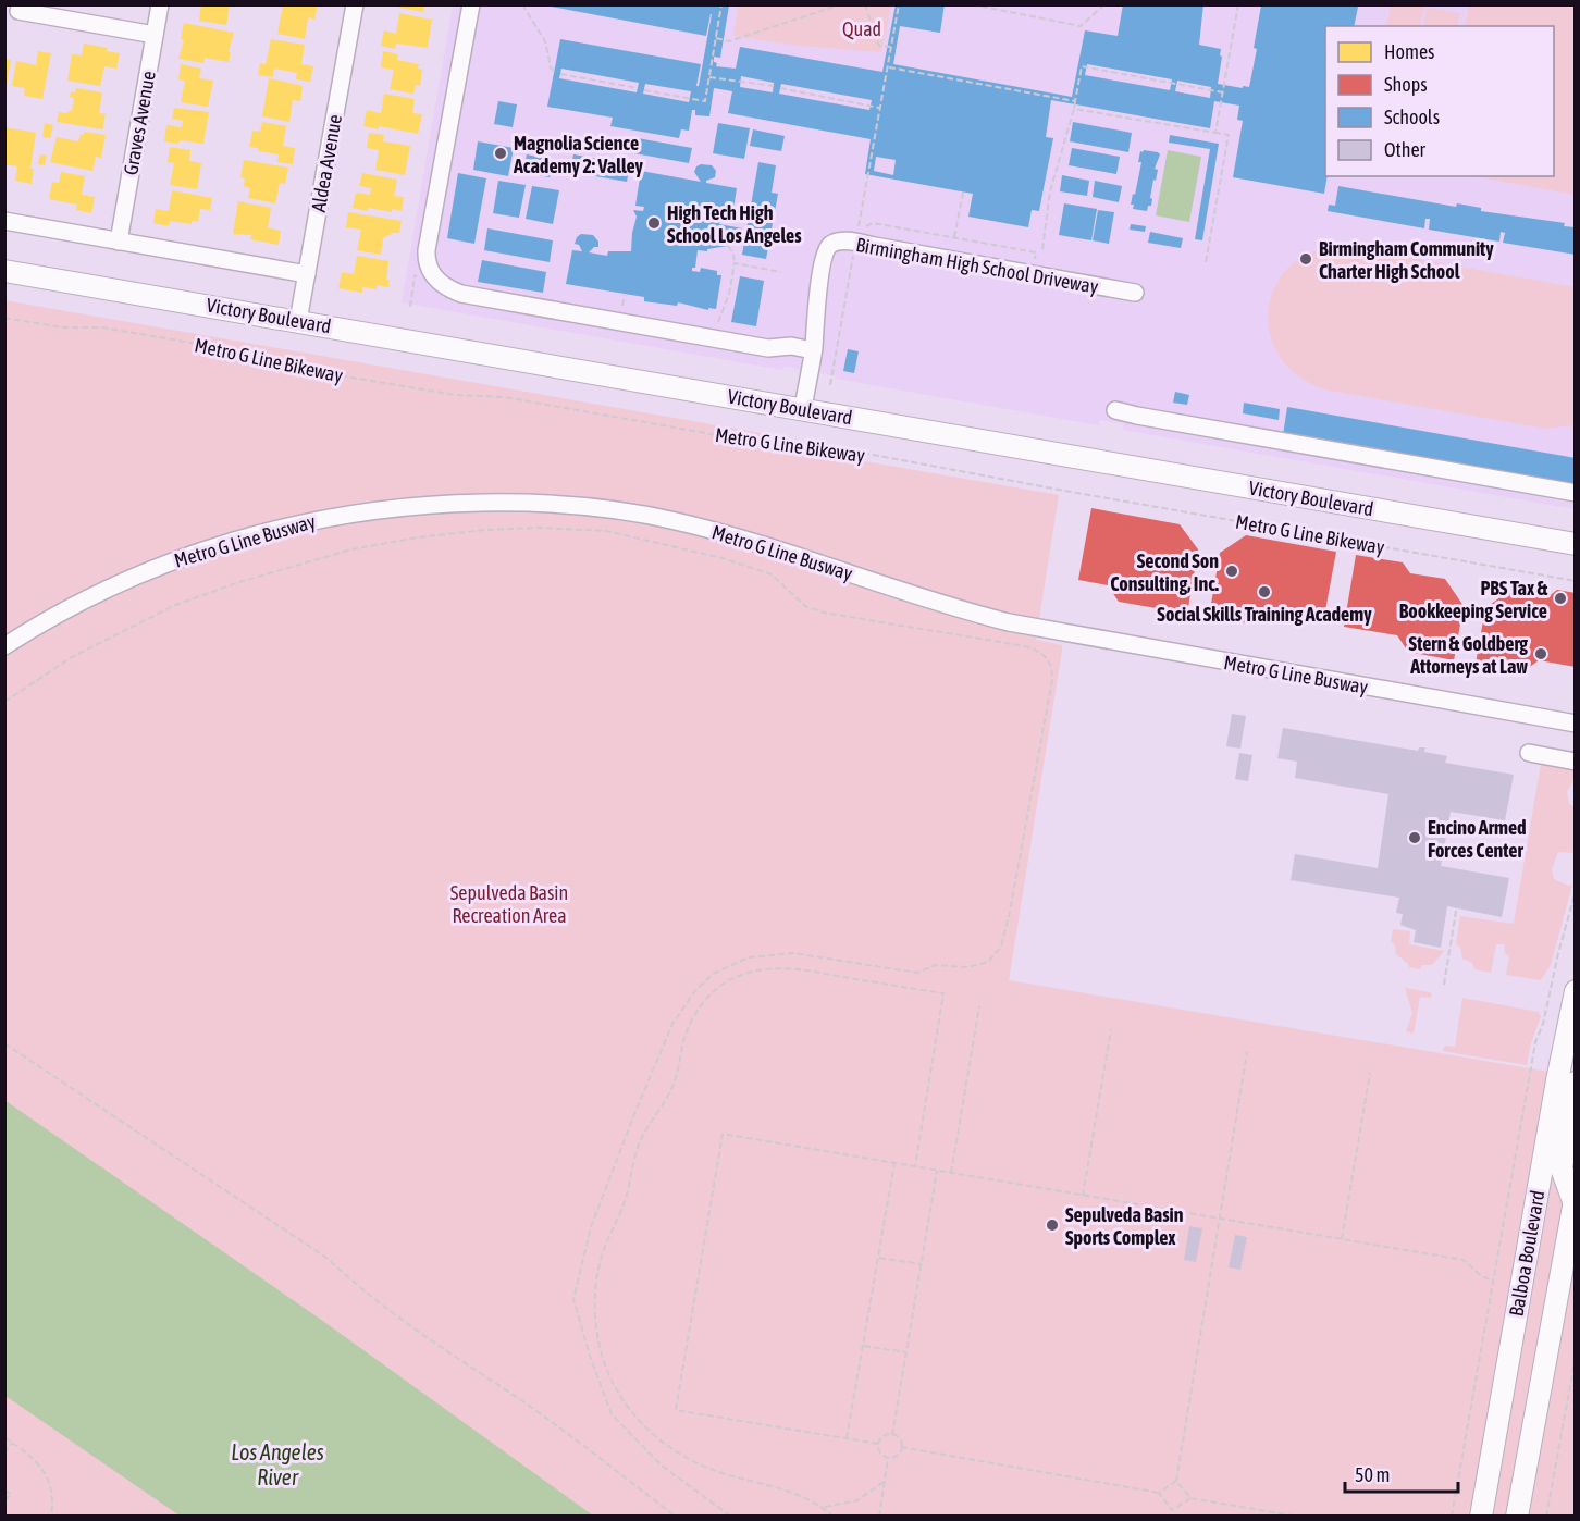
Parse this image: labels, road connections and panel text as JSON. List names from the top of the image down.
{
  "streets": {
    "main road": ["Victory Boulevard", "Balboa Boulevard"],
    "street": [
      "Graves Avenue",
      "Aldea Avenue",
      "Birmingham High School Driveway",
      "Metro G Line Busway"
    ],
    "path": ["Metro G Line Bikeway"]
  },
  "crossings": [
    ["Aldea Avenue", "Victory Boulevard"],
    ["Birmingham High School Driveway", "Victory Boulevard"]
  ],
  "water": ["Los Angeles River"],
  "parks": ["Quad", "Sepulveda Basin Recreation Area"],
  "places": [
    "Magnolia Science Academy 2: Valley",
    "High Tech High School Los Angeles",
    "Birmingham Community Charter High School",
    "Second Son Consulting, Inc.",
    "Social Skills Training Academy",
    "PBS Tax & Bookkeeping Service",
    "Stern & Goldberg Attorneys at Law",
    "Encino Armed Forces Center",
    "Sepulveda Basin Sports Complex"
  ],
  "legend": [
    "Homes",
    "Shops",
    "Schools",
    "Other"
  ],
  "scale_bar": "50 m"
}
